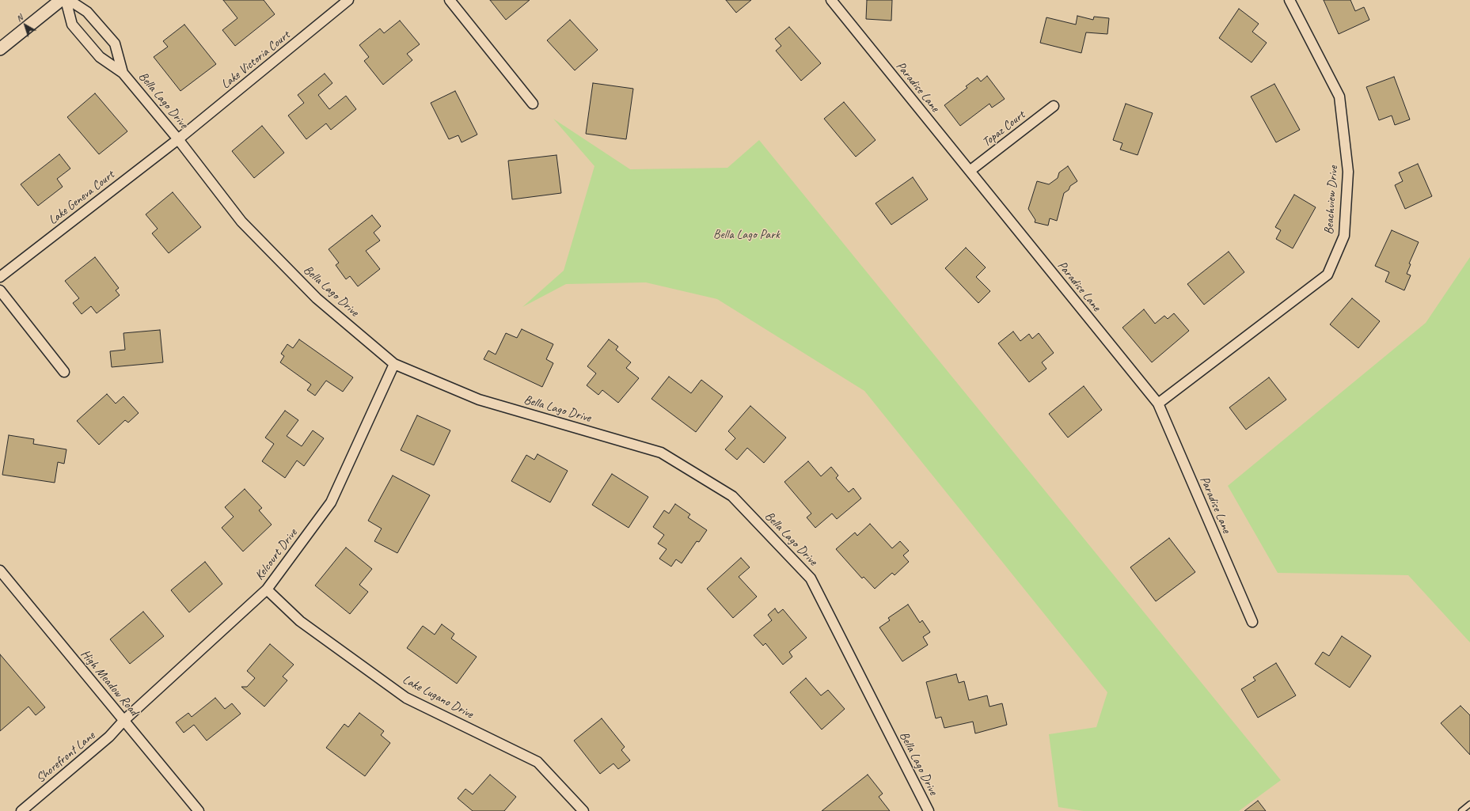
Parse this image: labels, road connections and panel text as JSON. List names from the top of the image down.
{
  "streets": {
    "street": [
      "Lake Victoria Court",
      "Paradise Lane",
      "Bella Lago Drive",
      "Topaz Court",
      "Lake Geneva Court",
      "Beachview Drive",
      "Kelcourt Drive",
      "High Meadow Road",
      "Lake Lugano Drive",
      "Shorefront Lane"
    ]
  },
  "crossings": [
    ["Lake Victoria Court", "Bella Lago Drive"],
    ["Lake Victoria Court", "Lake Geneva Court"],
    ["Paradise Lane", "Topaz Court"],
    ["Paradise Lane", "Beachview Drive"],
    ["Bella Lago Drive", "Lake Geneva Court"],
    ["Bella Lago Drive", "Kelcourt Drive"],
    ["Kelcourt Drive", "High Meadow Road"],
    ["Kelcourt Drive", "Lake Lugano Drive"],
    ["Kelcourt Drive", "Shorefront Lane"],
    ["High Meadow Road", "Shorefront Lane"]
  ],
  "parks": ["Bella Lago Park"],
  "north": "top left"
}
